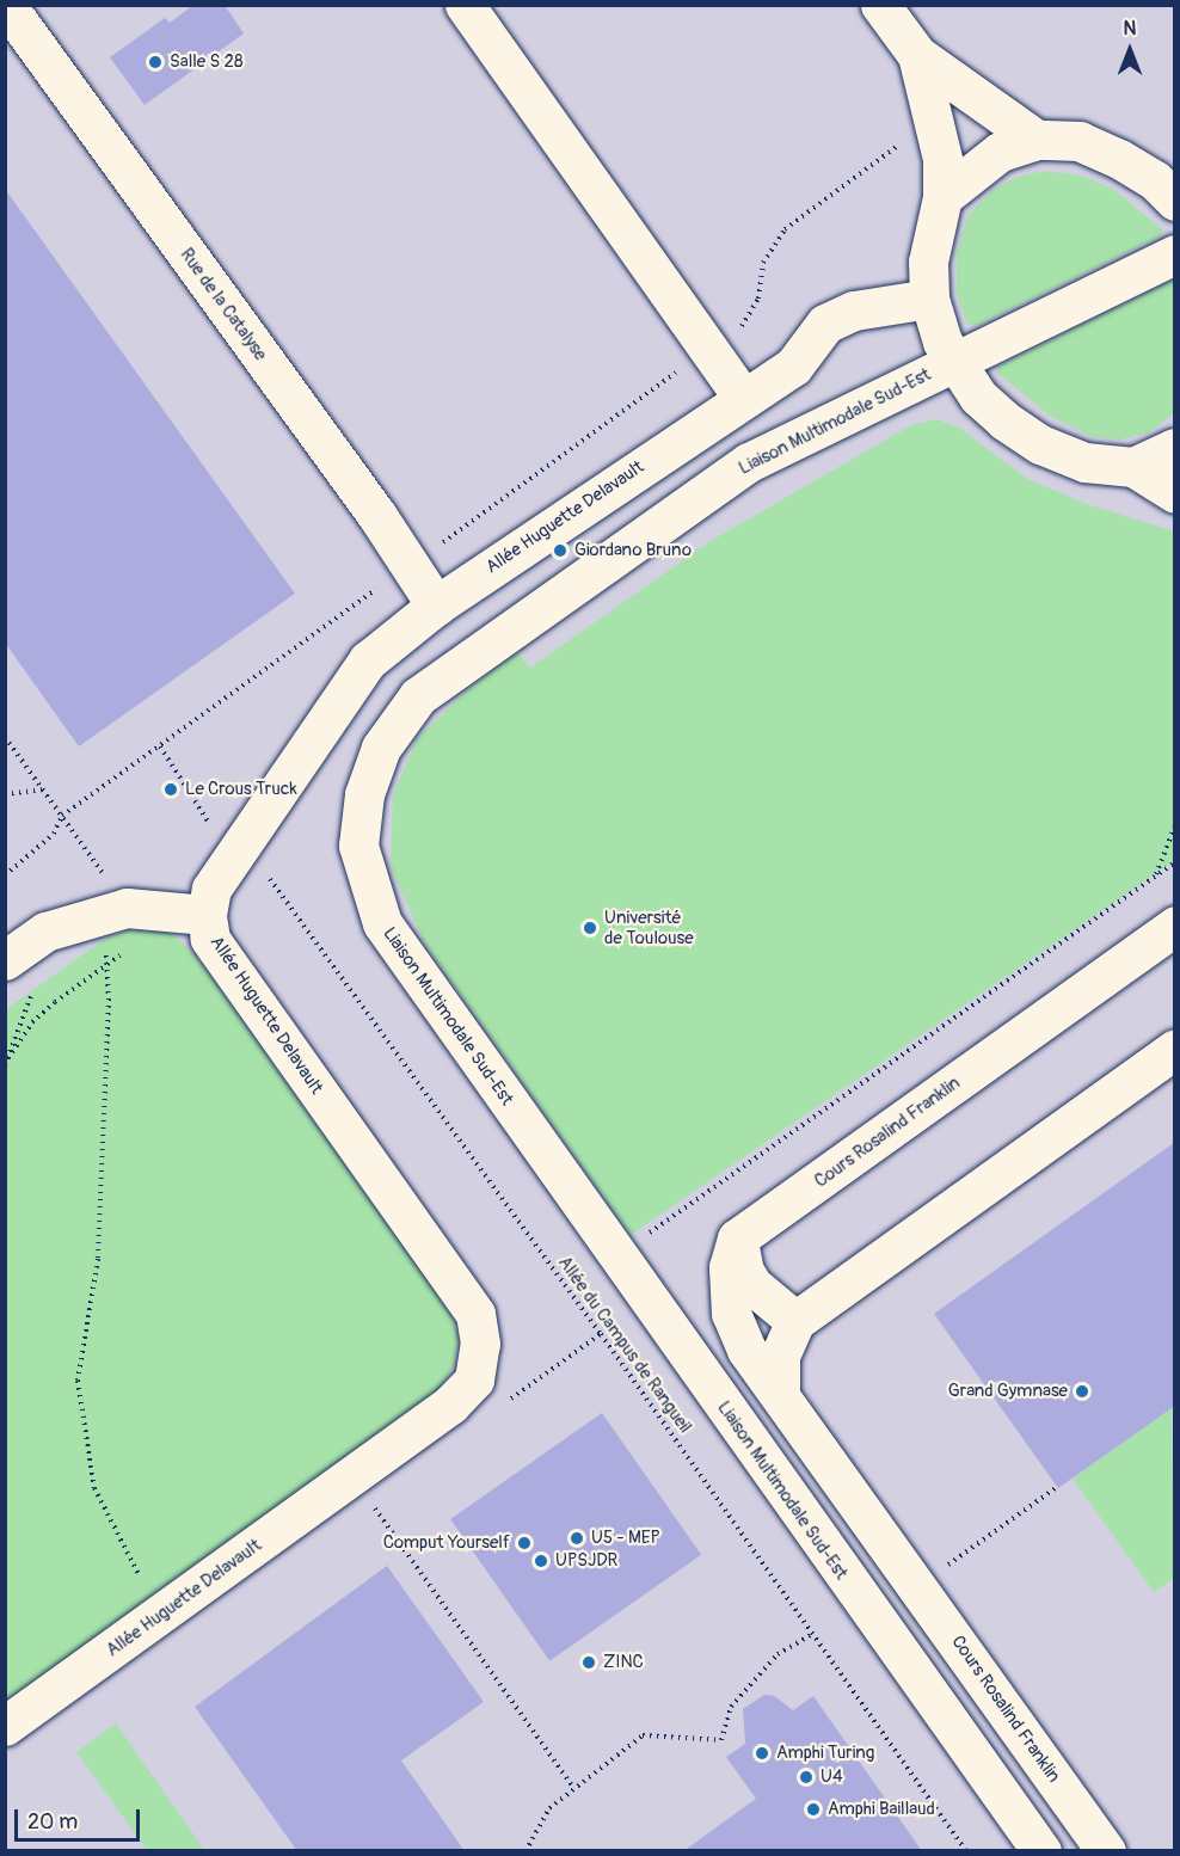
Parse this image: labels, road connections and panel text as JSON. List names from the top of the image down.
{
  "streets": {
    "street": [
      "Rue de la Catalyse",
      "Liaison Multimodale Sud-Est",
      "Allée Huguette Delavault",
      "Cours Rosalind Franklin"
    ],
    "path": ["Allée du Campus de Rangueil"]
  },
  "crossings": [
    ["Rue de la Catalyse", "Allée Huguette Delavault"]
  ],
  "places": [
    "Salle S 28",
    "Giordano Bruno",
    "Le Crous Truck",
    "Université de Toulouse",
    "Grand Gymnase",
    "U5 - MEP",
    "Comput Yourself",
    "UPSJDR",
    "ZINC",
    "Amphi Turing",
    "U4",
    "Amphi Baillaud"
  ],
  "scale_bar": "20 m",
  "north": "top"
}
